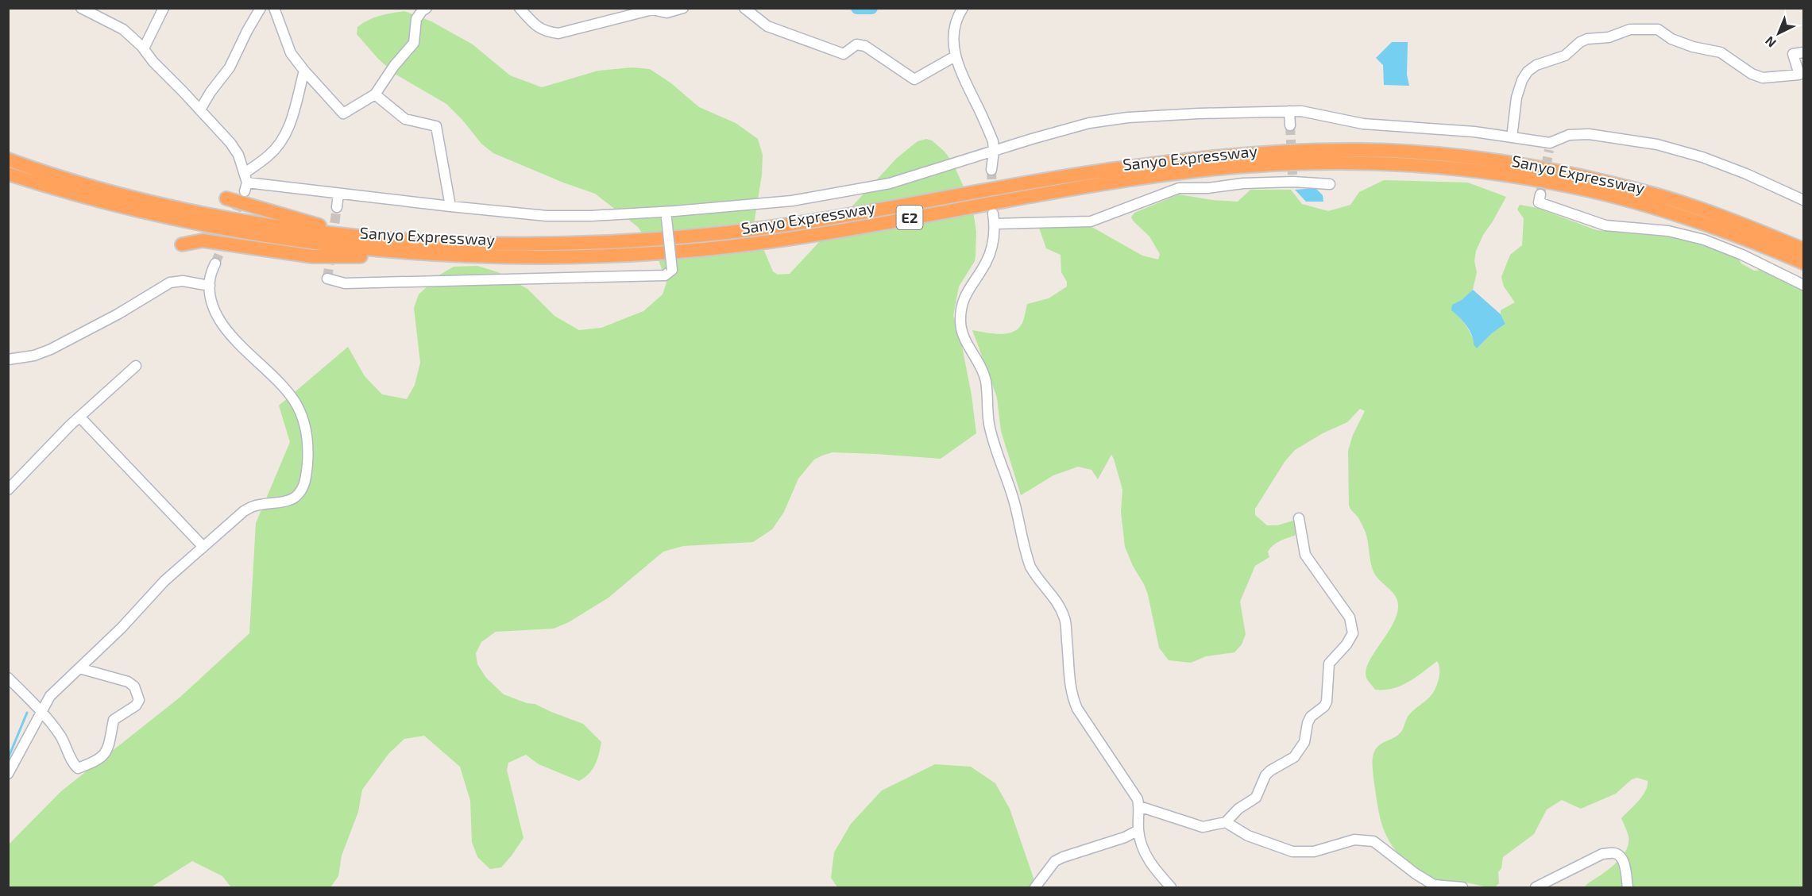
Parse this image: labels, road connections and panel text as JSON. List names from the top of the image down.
{
  "streets": {
    "highway": ["Sanyo Expressway", "E2"]
  },
  "north": "bottom left"
}
